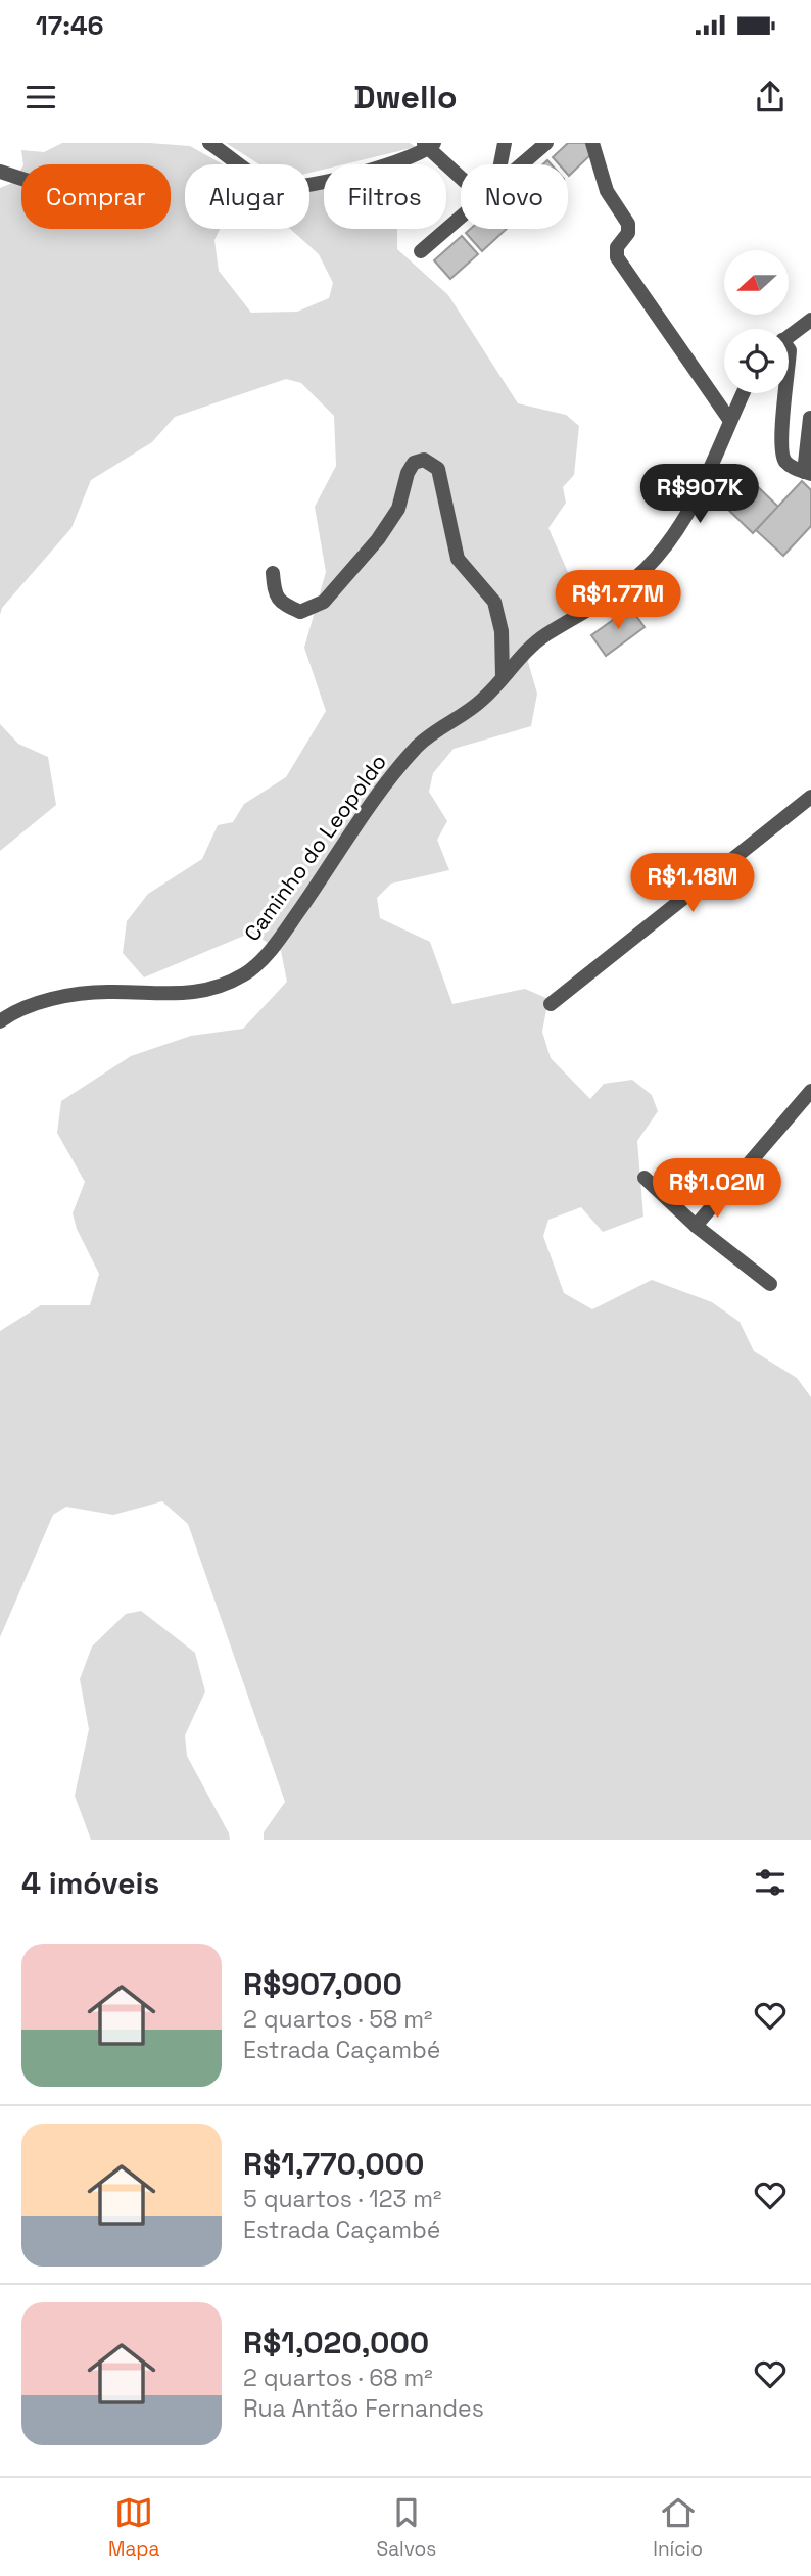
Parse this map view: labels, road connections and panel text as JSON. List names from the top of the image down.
{
  "streets": {
    "street": ["Caminho do Leopoldo"]
  },
  "north": "left",
  "page": {
    "status": "17:46",
    "header": "Dwello",
    "chip": [
      "Comprar",
      "Alugar",
      "Filtros",
      "Novo"
    ],
    "price": [
      "R$907K",
      "R$1.77M",
      "R$1.18M",
      "R$1.02M"
    ],
    "heading": "4 imóveis",
    "list": [
      {
        "name": "R$907,000",
        "note": "2 quartos · 58 m² · Estrada Caçambé"
      },
      {
        "name": "R$1,770,000",
        "note": "5 quartos · 123 m² · Estrada Caçambé"
      },
      {
        "name": "R$1,020,000",
        "note": "2 quartos · 68 m² · Rua Antão Fernandes"
      }
    ],
    "tabs": ["Mapa", "Salvos", "Início"]
  }
}
